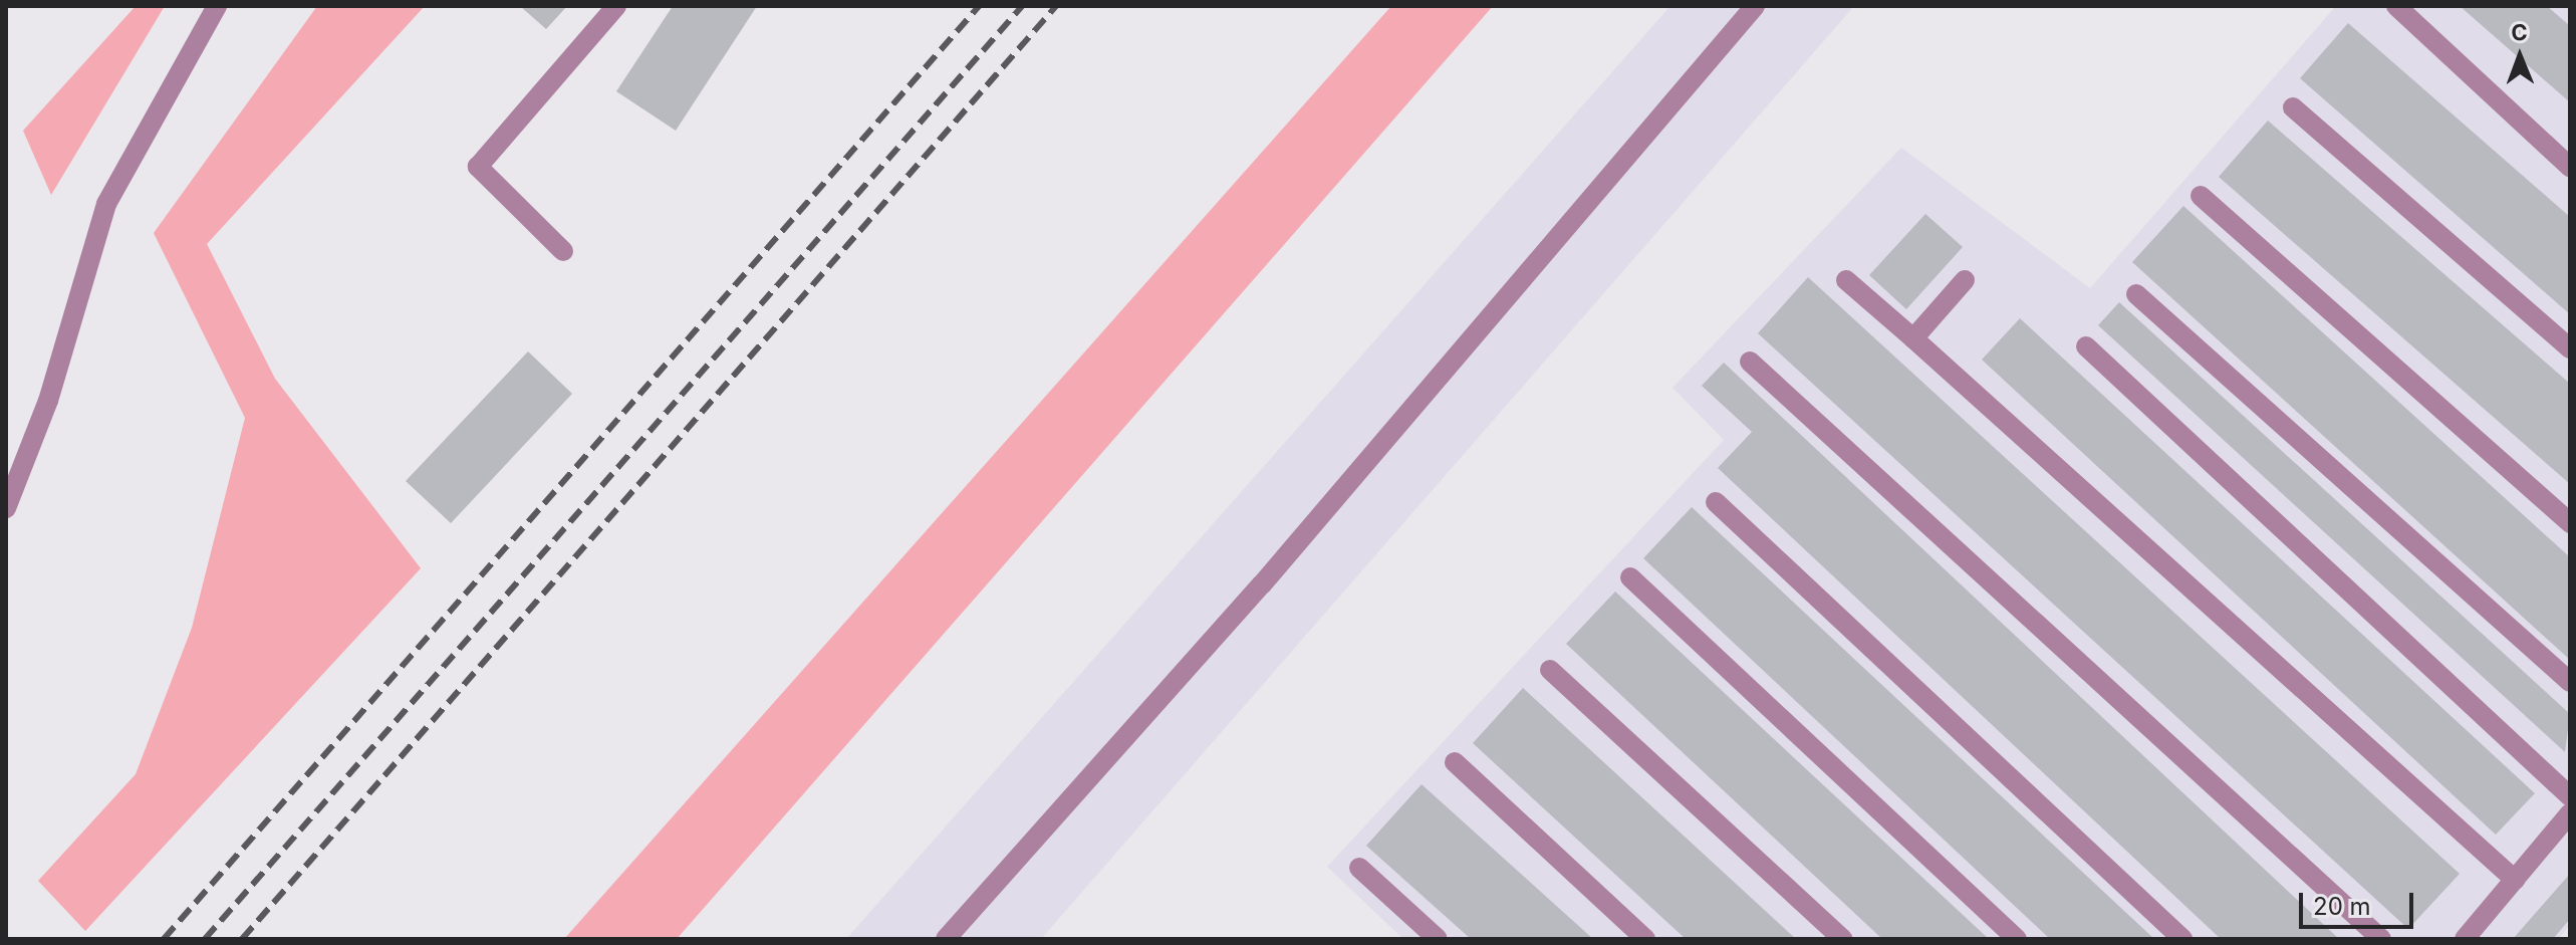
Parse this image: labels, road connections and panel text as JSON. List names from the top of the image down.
{
  "scale_bar": "20 m",
  "north": "top"
}
